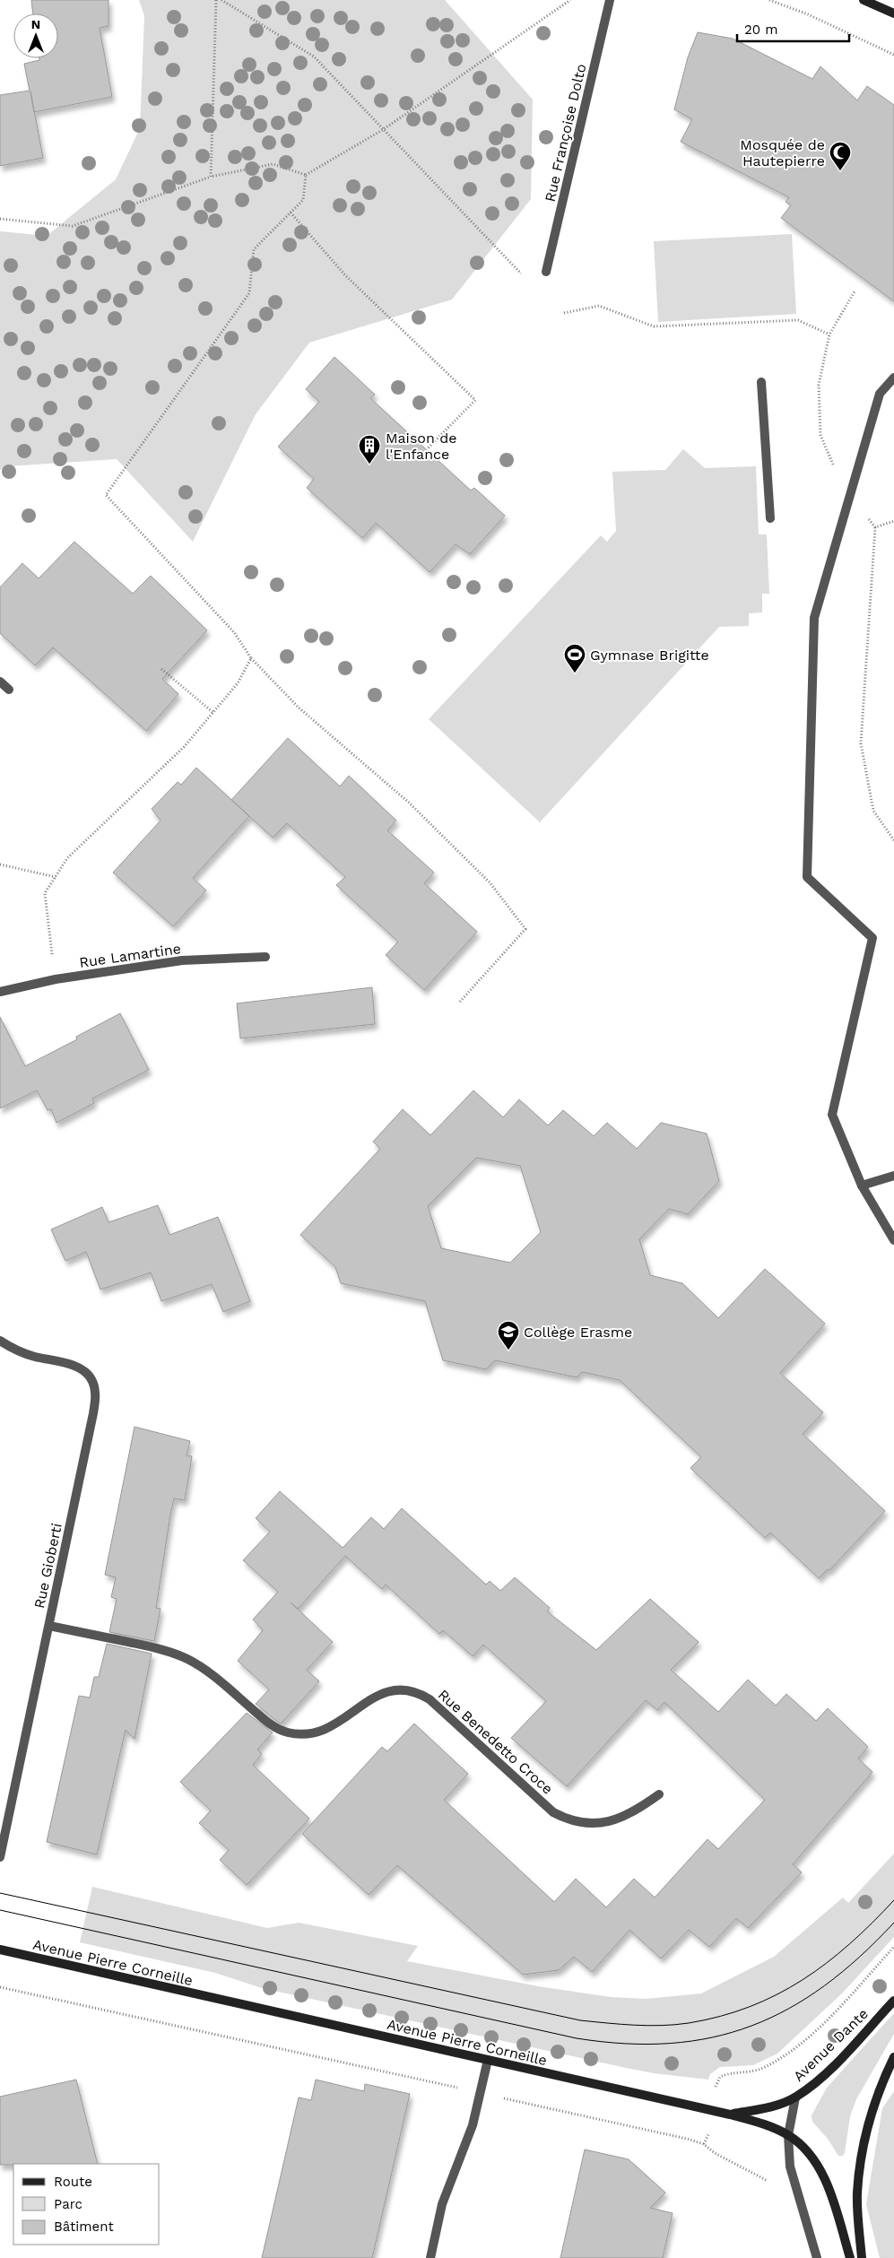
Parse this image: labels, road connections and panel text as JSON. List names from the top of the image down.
{
  "streets": {
    "street": [
      "Rue Françoise Dolto",
      "Rue Lamartine",
      "Rue Gioberti",
      "Rue Benedetto Croce",
      "Avenue Pierre Corneille",
      "Avenue Dante"
    ]
  },
  "crossings": [
    ["Rue Gioberti", "Rue Benedetto Croce"],
    ["Avenue Pierre Corneille", "Avenue Dante"]
  ],
  "places": {
    "mosque": ["Mosquée de Hautepierre"],
    "building": ["Maison de l'Enfance"],
    "sports": ["Gymnase Brigitte"],
    "school or university": ["Collège Erasme"]
  },
  "legend": ["Route", "Parc", "Bâtiment"],
  "scale_bar": "20 m",
  "north": "top"
}
